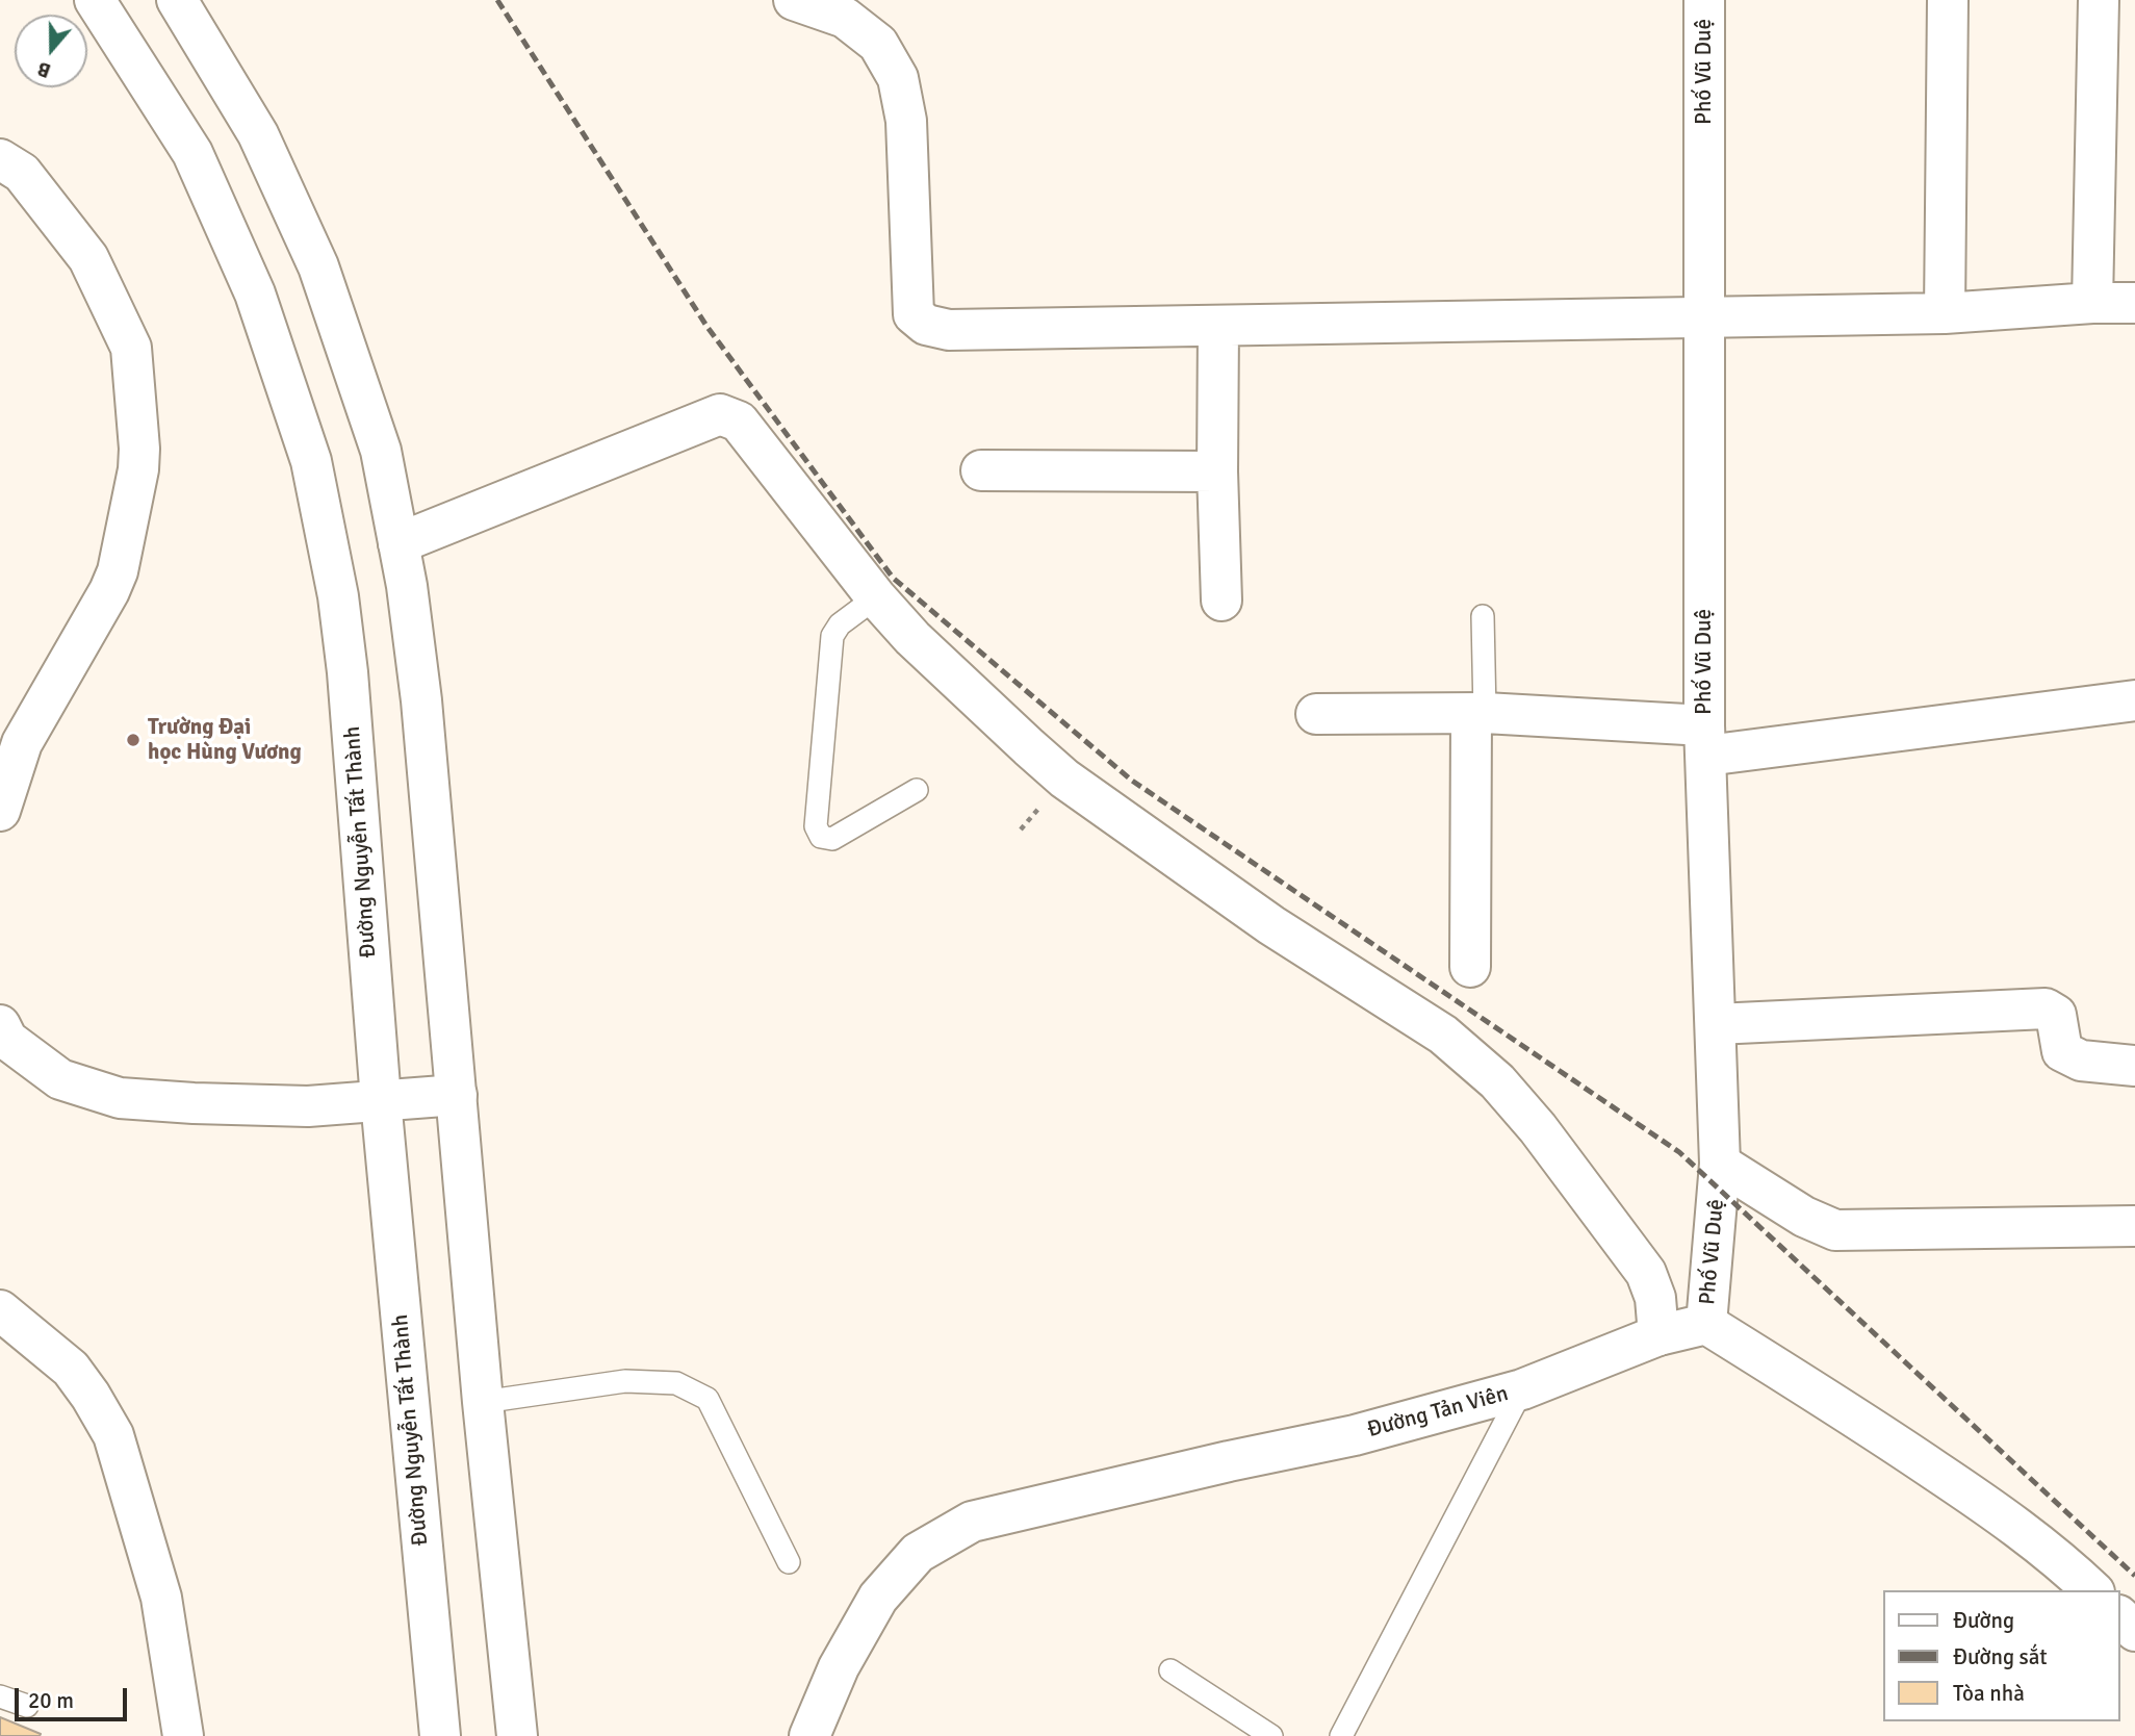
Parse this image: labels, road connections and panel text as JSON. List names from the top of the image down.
{
  "streets": {
    "street": ["Phố Vũ Duệ", "Đường Nguyễn Tất Thành", "Đường Tản Viên"]
  },
  "crossings": [
    ["Phố Vũ Duệ", "Đường Tản Viên"]
  ],
  "places": ["Trường Đại học Hùng Vương"],
  "legend": ["Đường", "Đường sắt", "Tòa nhà"],
  "scale_bar": "20 m",
  "north": "bottom"
}
